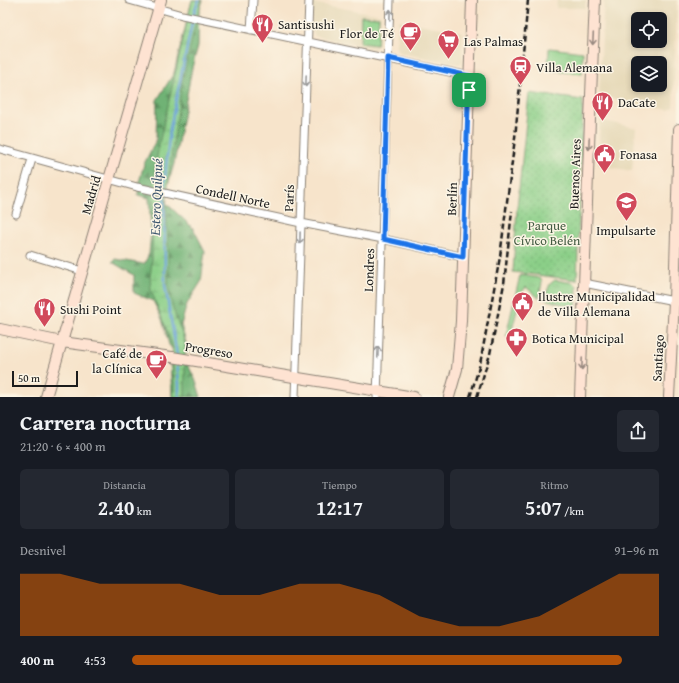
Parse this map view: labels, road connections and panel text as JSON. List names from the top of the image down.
{
  "streets": {
    "street": [
      "Buenos Aires",
      "Madrid",
      "Condell Norte",
      "París",
      "Berlín",
      "Londres",
      "Progreso",
      "Santiago"
    ]
  },
  "crossings": [
    ["Madrid", "Condell Norte"],
    ["Madrid", "Progreso"],
    ["Condell Norte", "París"],
    ["Condell Norte", "Berlín"],
    ["Condell Norte", "Londres"],
    ["París", "Progreso"],
    ["Londres", "Progreso"]
  ],
  "one_way": ["Buenos Aires", "París", "Londres"],
  "water": ["Estero Quilpué"],
  "parks": ["Parque Cívico Belén"],
  "places": {
    "restaurant": ["Santisushi", "DaCate", "Sushi Point"],
    "cafe": ["Flor de Té", "Café de la Clínica"],
    "supermarket": ["Las Palmas"],
    "station": ["Villa Alemana"],
    "public building": ["Fonasa", "Ilustre Municipalidad de Villa Alemana"],
    "school or university": ["Impulsarte"],
    "pharmacy": ["Botica Municipal"]
  },
  "scale_bar": "50 m",
  "page": {
    "scale": "50 m",
    "heading": ["Carrera nocturna", "21:20 · 6 × 400 m"],
    "stats": [
      ["Distancia", "2.40 km"],
      ["Tiempo", "12:17"],
      ["Ritmo", "5:07 /km"]
    ],
    "chart": ["Desnivel", "91–96 m"],
    "list": [
      {
        "name": "400 m",
        "note": "4:53"
      }
    ]
  }
}
